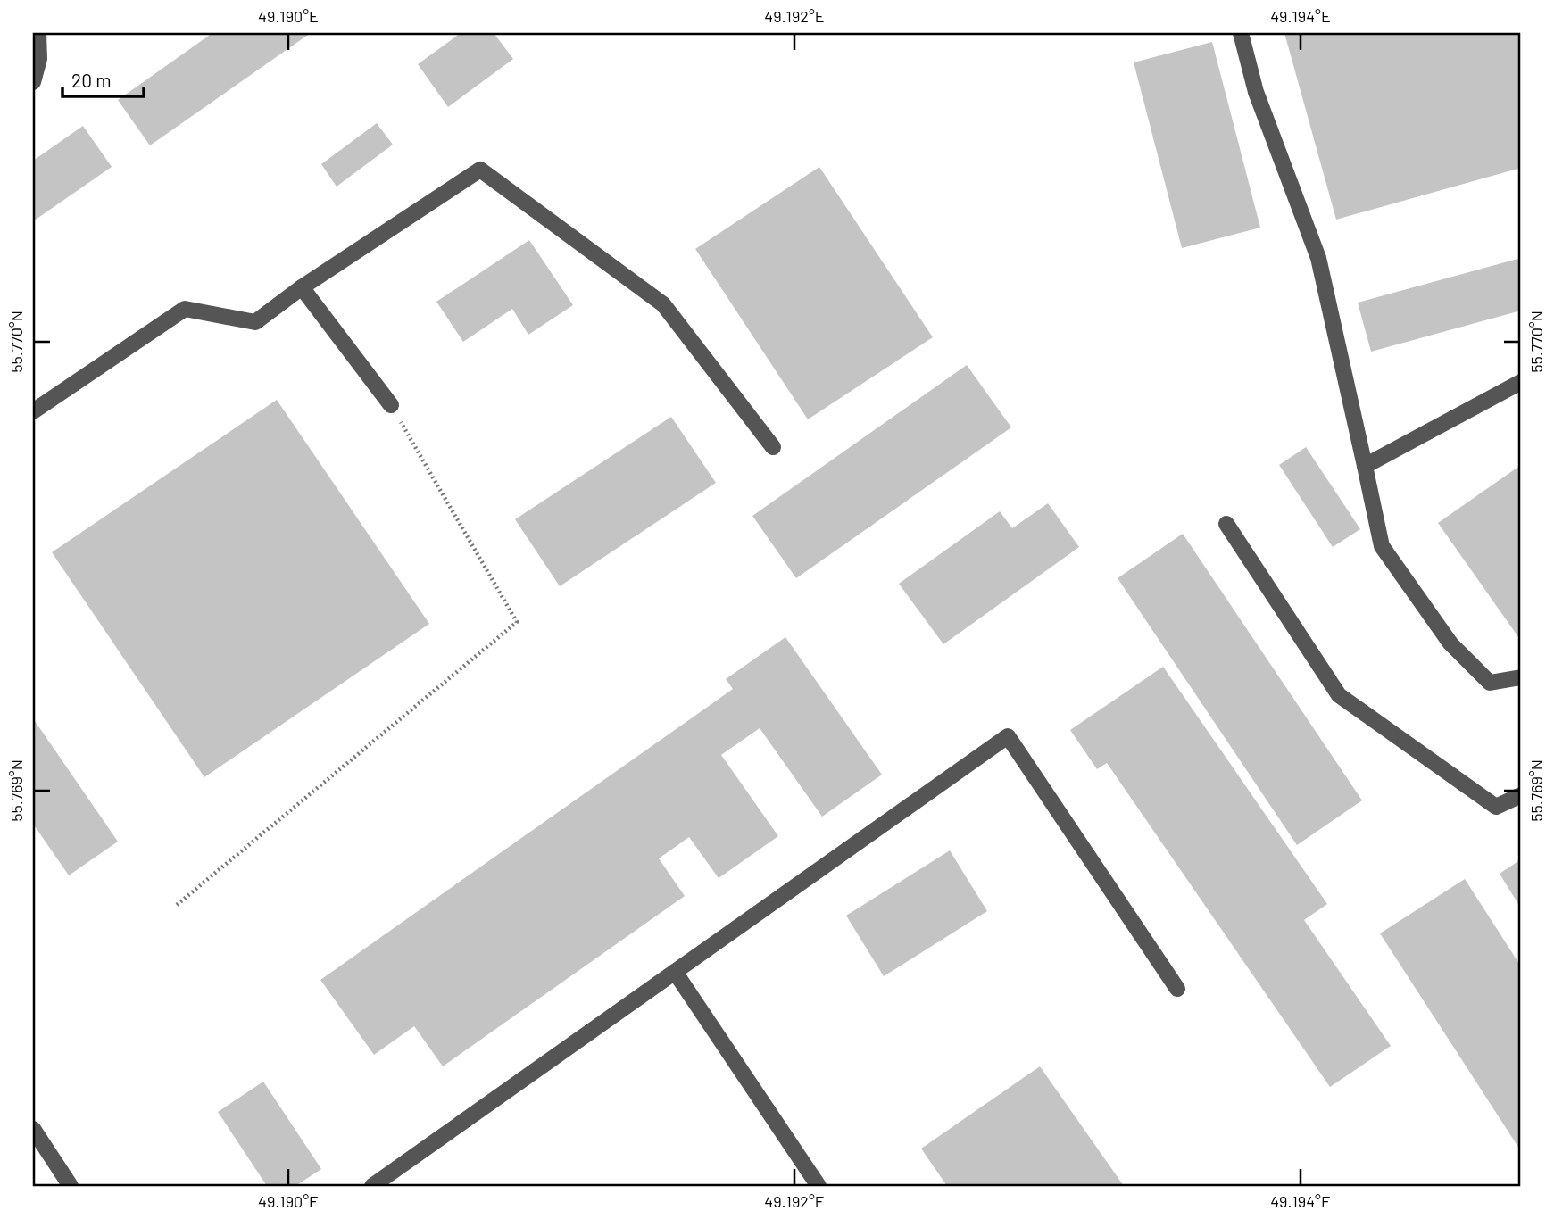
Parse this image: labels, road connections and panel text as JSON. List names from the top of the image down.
{
  "scale_bar": "20 m",
  "coordinates": [
    "49.190°E",
    "49.192°E",
    "49.194°E",
    "55.770°N",
    "55.769°N"
  ]
}
